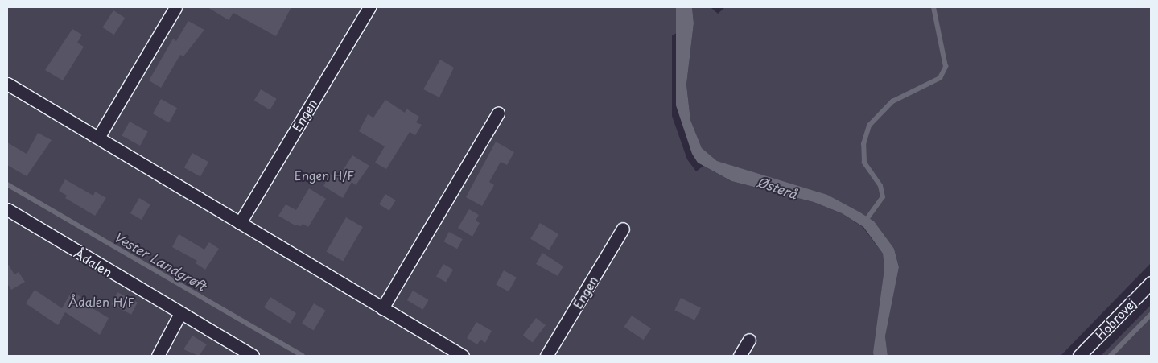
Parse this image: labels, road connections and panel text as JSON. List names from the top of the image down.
{
  "streets": {
    "street": ["Engen", "Ådalen", "Hobrovej"]
  },
  "water": ["Østerå", "Vester Landgrøft"],
  "parks": ["Engen H/F", "Ådalen H/F"]
}
